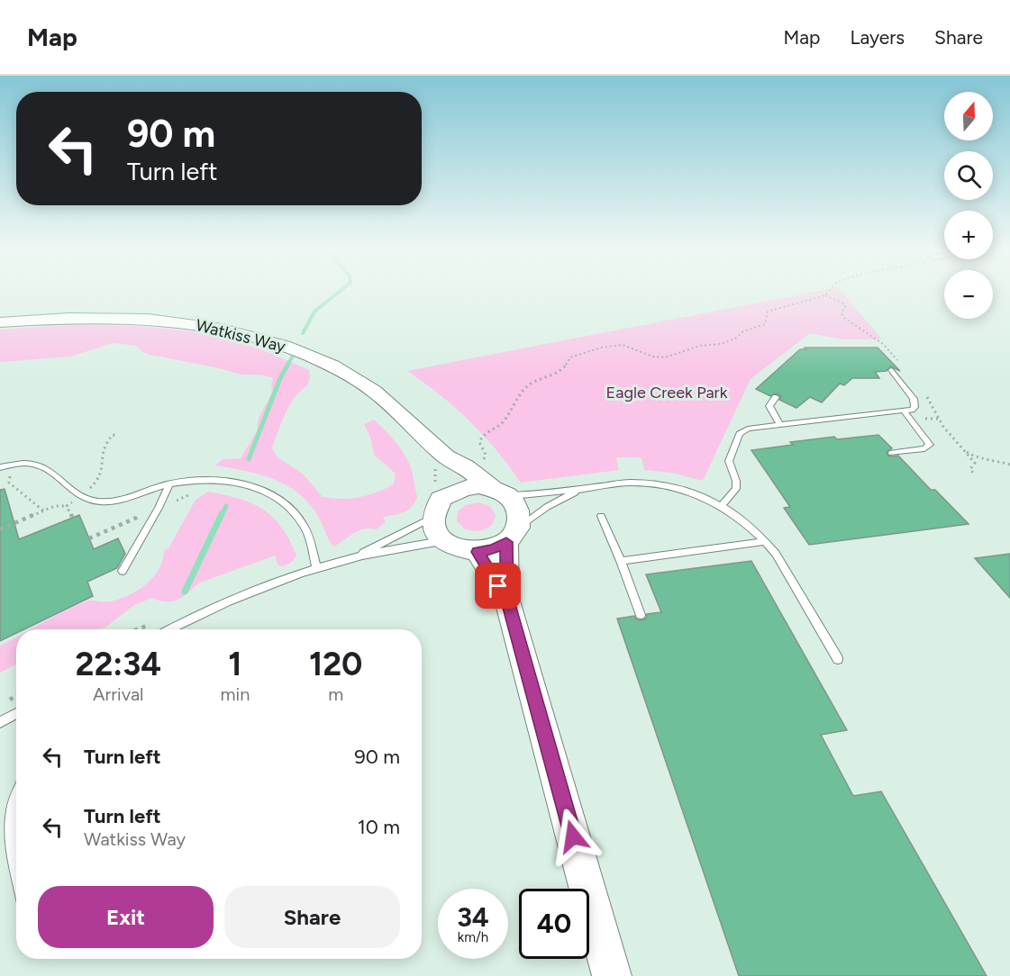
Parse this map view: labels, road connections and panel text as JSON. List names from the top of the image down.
{
  "streets": {
    "street": ["Watkiss Way"]
  },
  "parks": ["Eagle Creek Park"],
  "north": "top",
  "page": {
    "header": "Map",
    "nav": ["Map", "Layers", "Share"],
    "map_buttons": ["+", "−"],
    "turn": ["90 m", "Turn left"],
    "eta": [
      "22:34",
      "Arrival",
      "1",
      "min",
      "120",
      "m"
    ],
    "list": [
      {
        "name": "Turn left",
        "value": "90 m"
      },
      {
        "name": "Turn left",
        "note": "Watkiss Way",
        "value": "10 m"
      }
    ],
    "buttons": ["Exit", "Share"],
    "speed": "34 km/h",
    "limit": "40"
  }
}
